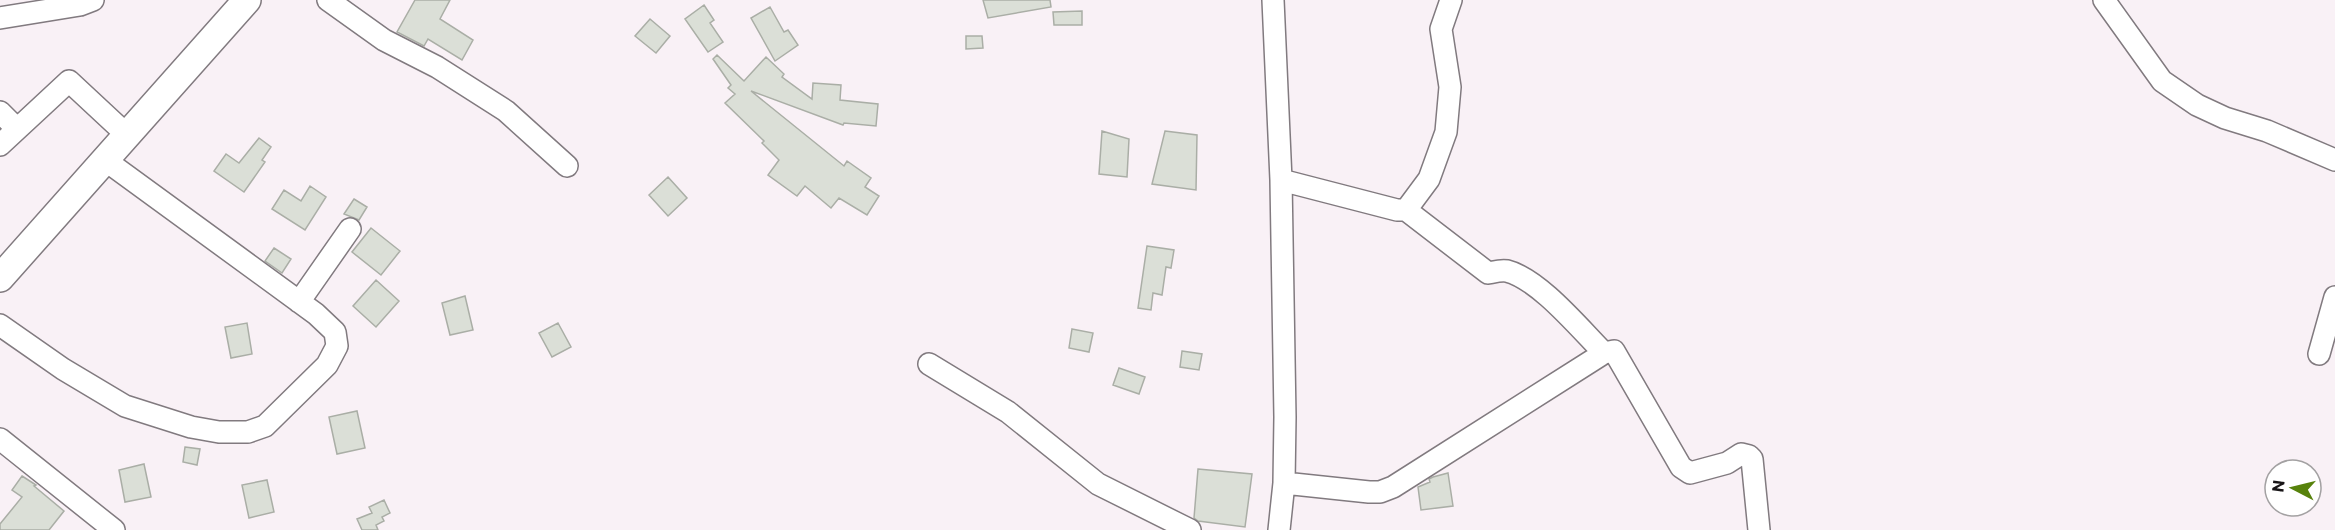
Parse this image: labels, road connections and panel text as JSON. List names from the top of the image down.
{
  "north": "left"
}
